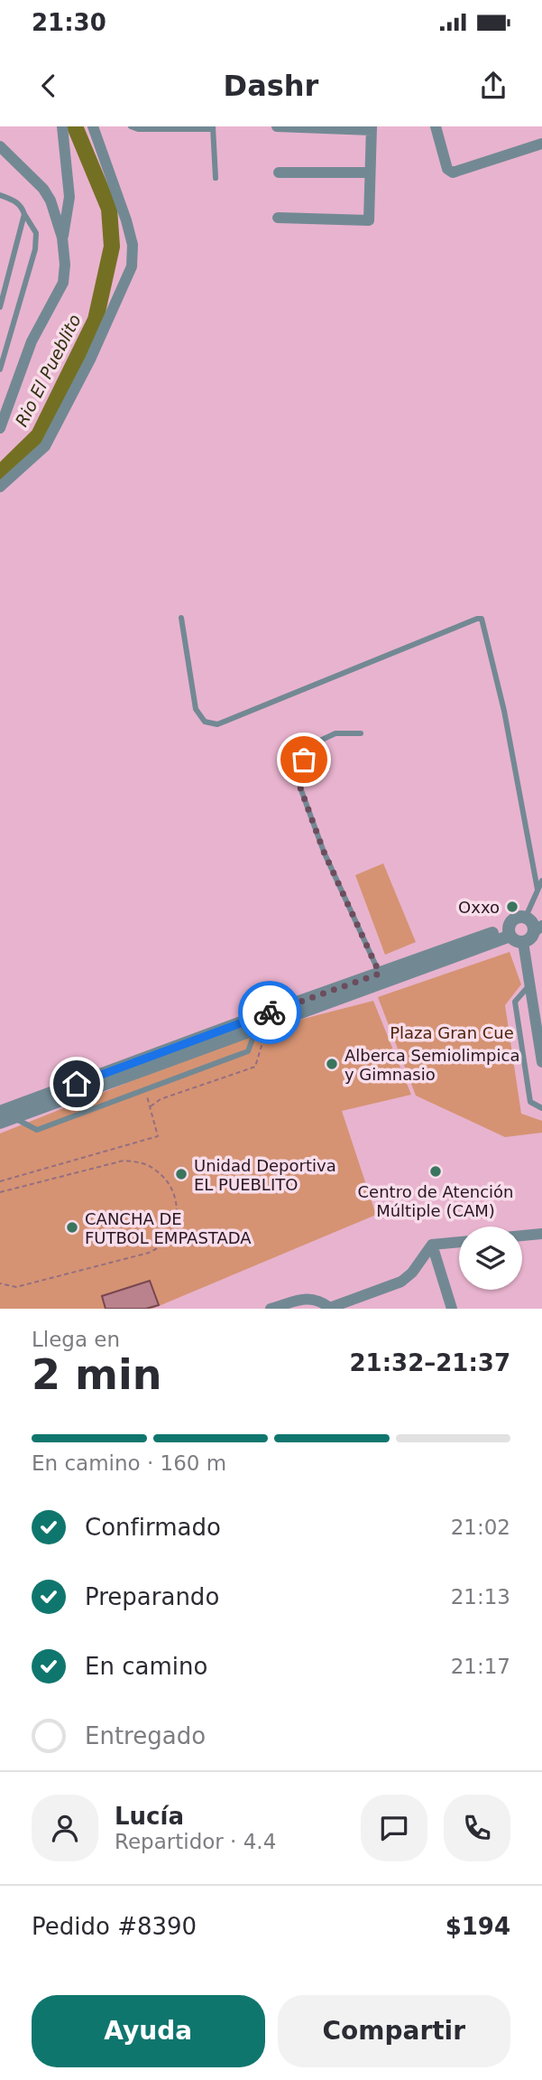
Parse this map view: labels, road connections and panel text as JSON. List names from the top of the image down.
{
  "water": ["Rio El Pueblito"],
  "parks": ["Plaza Gran Cue"],
  "places": [
    "Oxxo",
    "Alberca Semiolimpica y Gimnasio",
    "Centro de Atención Múltiple (CAM)",
    "Unidad Deportiva EL PUEBLITO",
    "CANCHA DE FUTBOL EMPASTADA"
  ],
  "page": {
    "status": "21:30",
    "header": "Dashr",
    "heading": ["2 min", "Llega en", "21:32–21:37"],
    "panel": [
      "Lucía",
      "Repartidor · 4.4",
      "Pedido #8390",
      "$194"
    ],
    "bar": "En camino · 160 m",
    "list": [
      ["Confirmado", "21:02"],
      ["Preparando", "21:13"],
      ["En camino", "21:17"],
      "Entregado"
    ],
    "buttons": ["Ayuda", "Compartir"]
  }
}
